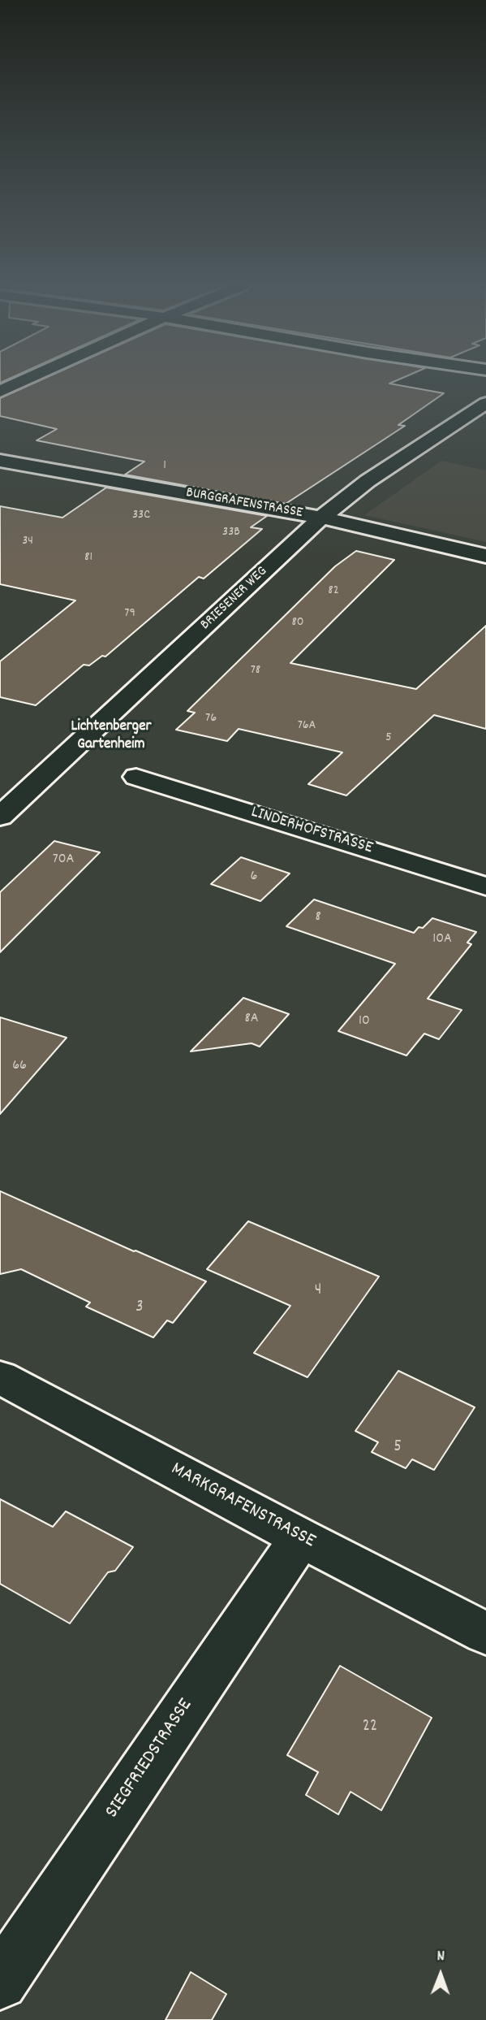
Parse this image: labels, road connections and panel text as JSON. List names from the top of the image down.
{
  "streets": {
    "street": [
      "BURGGRAFENSTRASSE",
      "BRIESENER WEG",
      "LINDERHOFSTRASSE",
      "MARKGRAFENSTRASSE",
      "SIEGFRIEDSTRASSE"
    ]
  },
  "crossings": [
    ["BURGGRAFENSTRASSE", "BRIESENER WEG"],
    ["MARKGRAFENSTRASSE", "SIEGFRIEDSTRASSE"]
  ],
  "districts": ["Lichtenberger Gartenheim"],
  "house_numbers": [
    "1",
    "33C",
    "33B",
    "34",
    "81",
    "82",
    "79",
    "80",
    "78",
    "76",
    "76A",
    "5",
    "70A",
    "6",
    "8",
    "10A",
    "8A",
    "10",
    "66",
    "4",
    "3",
    "5",
    "22"
  ],
  "north": "top"
}
